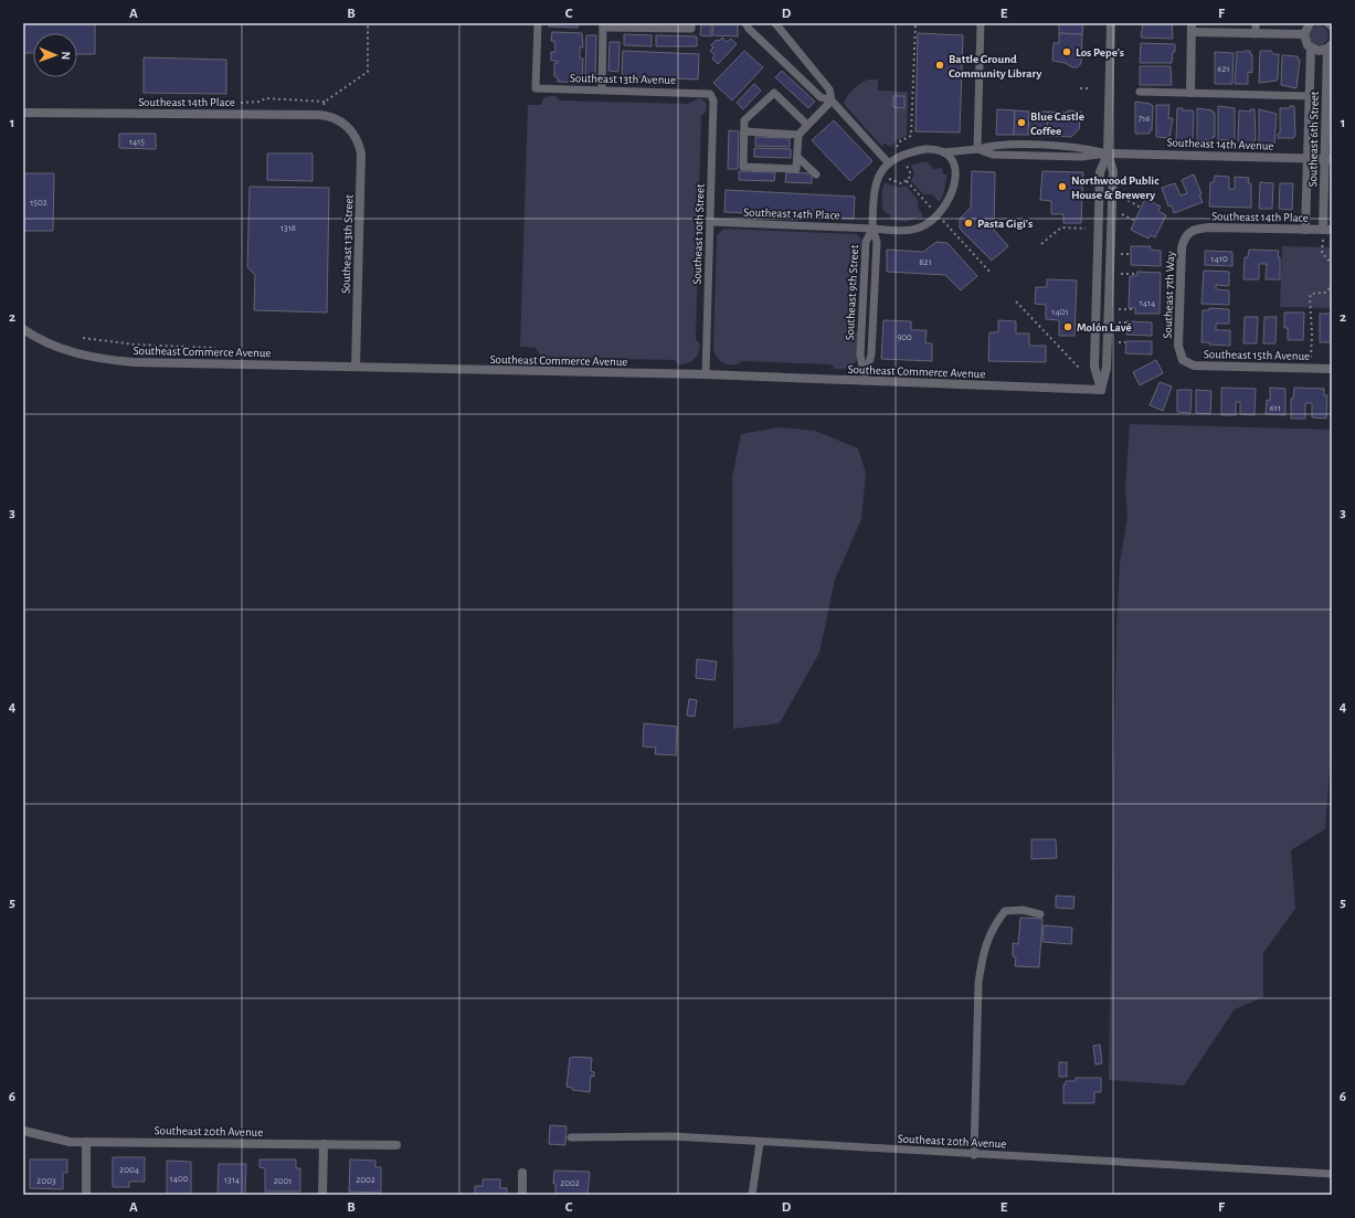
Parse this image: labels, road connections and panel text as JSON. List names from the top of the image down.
{
  "streets": {
    "street": [
      "Southeast 14th Place",
      "Southeast 6th Street",
      "Southeast 14th Avenue",
      "Southeast 13th Street",
      "Southeast 7th Way",
      "Southeast Commerce Avenue",
      "Southeast 15th Avenue",
      "Southeast 20th Avenue"
    ],
    "lane": ["Southeast 13th Avenue", "Southeast 10th Street", "Southeast 9th Street"]
  },
  "crossings": [
    ["Southeast 13th Avenue", "Southeast 10th Street"],
    ["Southeast 14th Place", "Southeast 6th Street"],
    ["Southeast 14th Place", "Southeast 14th Avenue"],
    ["Southeast 14th Place", "Southeast 10th Street"],
    ["Southeast 14th Place", "Southeast 13th Street"],
    ["Southeast 14th Place", "Southeast 9th Street"],
    ["Southeast 14th Place", "Southeast 7th Way"],
    ["Southeast 6th Street", "Southeast 14th Avenue"],
    ["Southeast 14th Avenue", "Southeast 9th Street"],
    ["Southeast 10th Street", "Southeast Commerce Avenue"],
    ["Southeast 13th Street", "Southeast Commerce Avenue"],
    ["Southeast 9th Street", "Southeast Commerce Avenue"],
    ["Southeast 7th Way", "Southeast 15th Avenue"]
  ],
  "places": [
    "Los Pepe's",
    "Battle Ground Community Library",
    "Blue Castle Coffee",
    "Northwood Public House & Brewery",
    "Pasta Gigi's",
    "Molón Lavé"
  ],
  "house_numbers": [
    "621",
    "716",
    "1415",
    "1502",
    "1318",
    "1410",
    "821",
    "1414",
    "1401",
    "900",
    "611",
    "2004",
    "1400",
    "1314",
    "2002",
    "2003",
    "2001",
    "2002"
  ],
  "north": "right",
  "grid": {
    "columns": [
      "A",
      "B",
      "C",
      "D",
      "E",
      "F"
    ],
    "rows": [
      "1",
      "2",
      "3",
      "4",
      "5",
      "6"
    ]
  }
}
